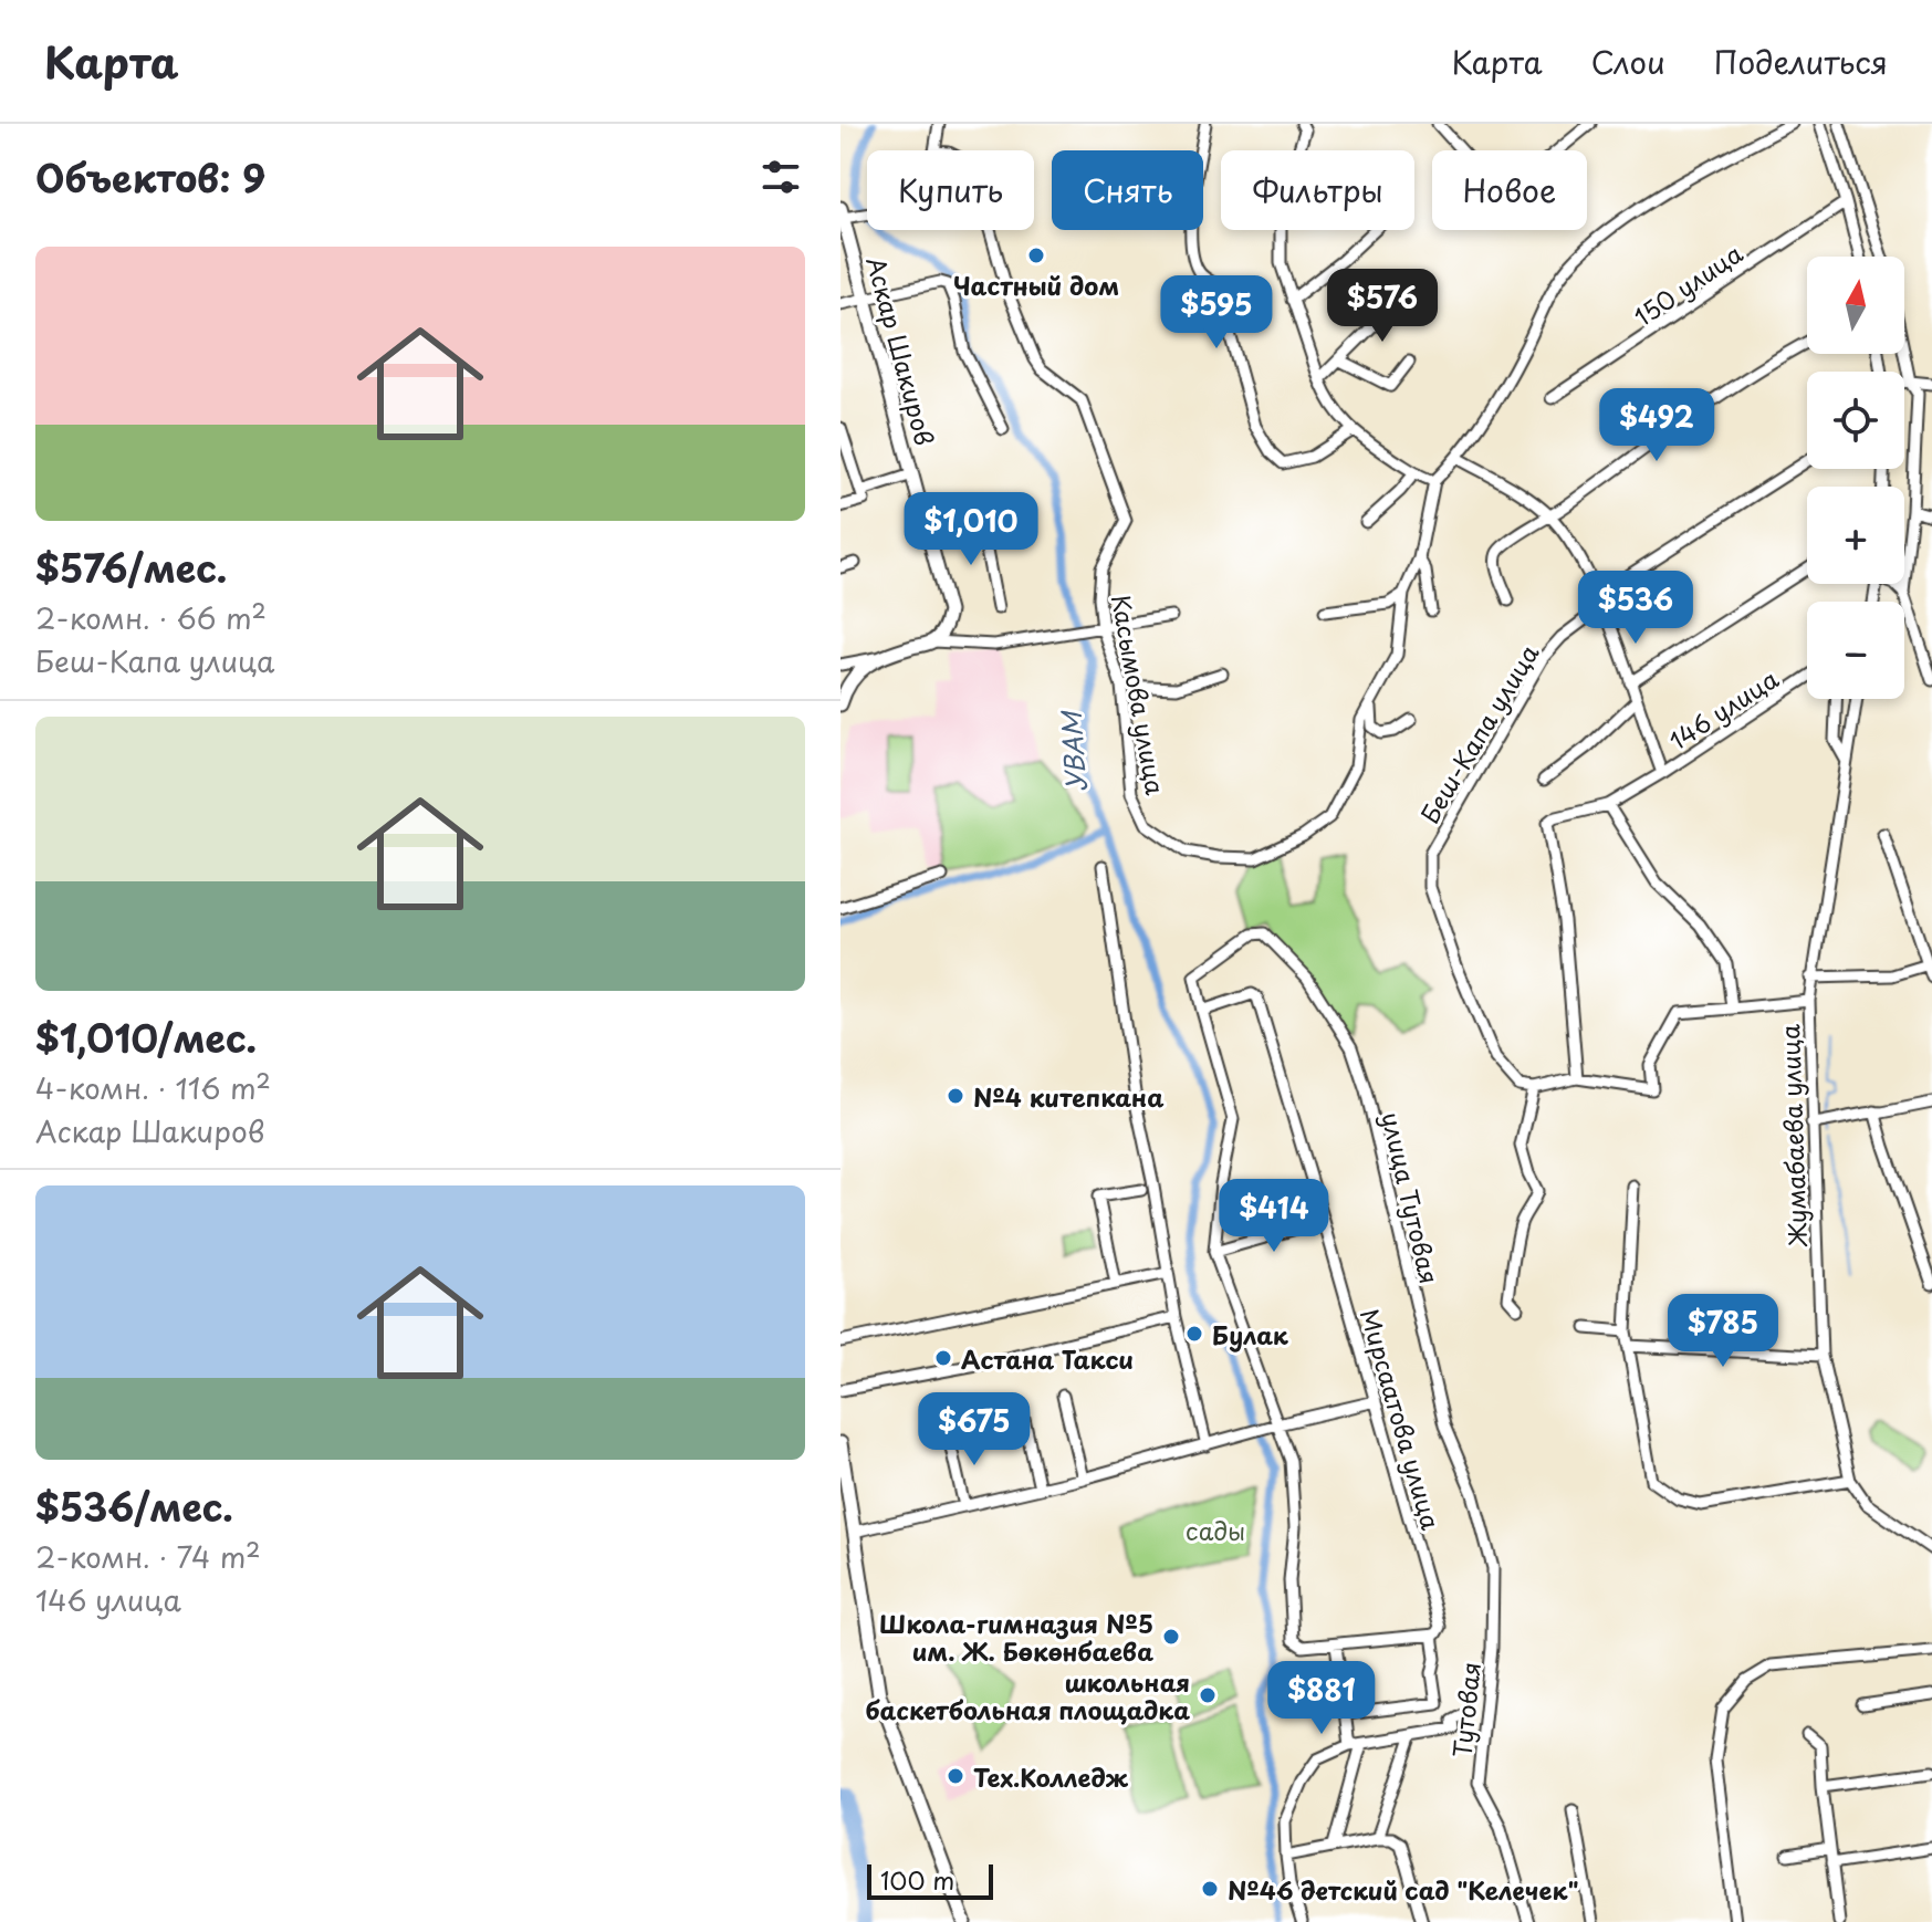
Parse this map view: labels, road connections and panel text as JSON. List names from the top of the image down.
{
  "streets": {
    "main road": ["Аскар Шакиров"],
    "street": [
      "150 улица",
      "Касымова улица",
      "146 улица",
      "Беш-Капа улица",
      "Жумабаева улица",
      "улица Тутовая",
      "Мирсаатова улица",
      "Тутовая"
    ]
  },
  "crossings": [
    ["146 улица", "Беш-Капа улица"],
    ["улица Тутовая", "Мирсаатова улица"],
    ["улица Тутовая", "Тутовая"]
  ],
  "water": ["УВАМ"],
  "parks": ["сады"],
  "places": [
    "Частный дом",
    "№4 китепкана",
    "Булак",
    "Астана Такси",
    "Школа-гимназия №5 им. Ж. Бөкөнбаева",
    "школьная баскетбольная площадка",
    "Тех.Колледж",
    "№46 детский сад \"Келечек\""
  ],
  "scale_bar": "100 m",
  "north": "top",
  "page": {
    "header": "Карта",
    "nav": ["Карта", "Слои", "Поделиться"],
    "heading": "Объектов: 9",
    "chip": [
      "Купить",
      "Снять",
      "Фильтры",
      "Новое"
    ],
    "list": [
      {
        "name": "$576/мес.",
        "note": "2-комн. · 66 m² · Беш-Капа улица"
      },
      {
        "name": "$1,010/мес.",
        "note": "4-комн. · 116 m² · Аскар Шакиров"
      },
      {
        "name": "$536/мес.",
        "note": "2-комн. · 74 m² · 146 улица"
      }
    ],
    "map_buttons": ["+", "−"],
    "price": [
      "$576",
      "$595",
      "$492",
      "$1,010",
      "$536",
      "$414",
      "$785",
      "$675",
      "$881"
    ],
    "scale": "100 m"
  }
}
